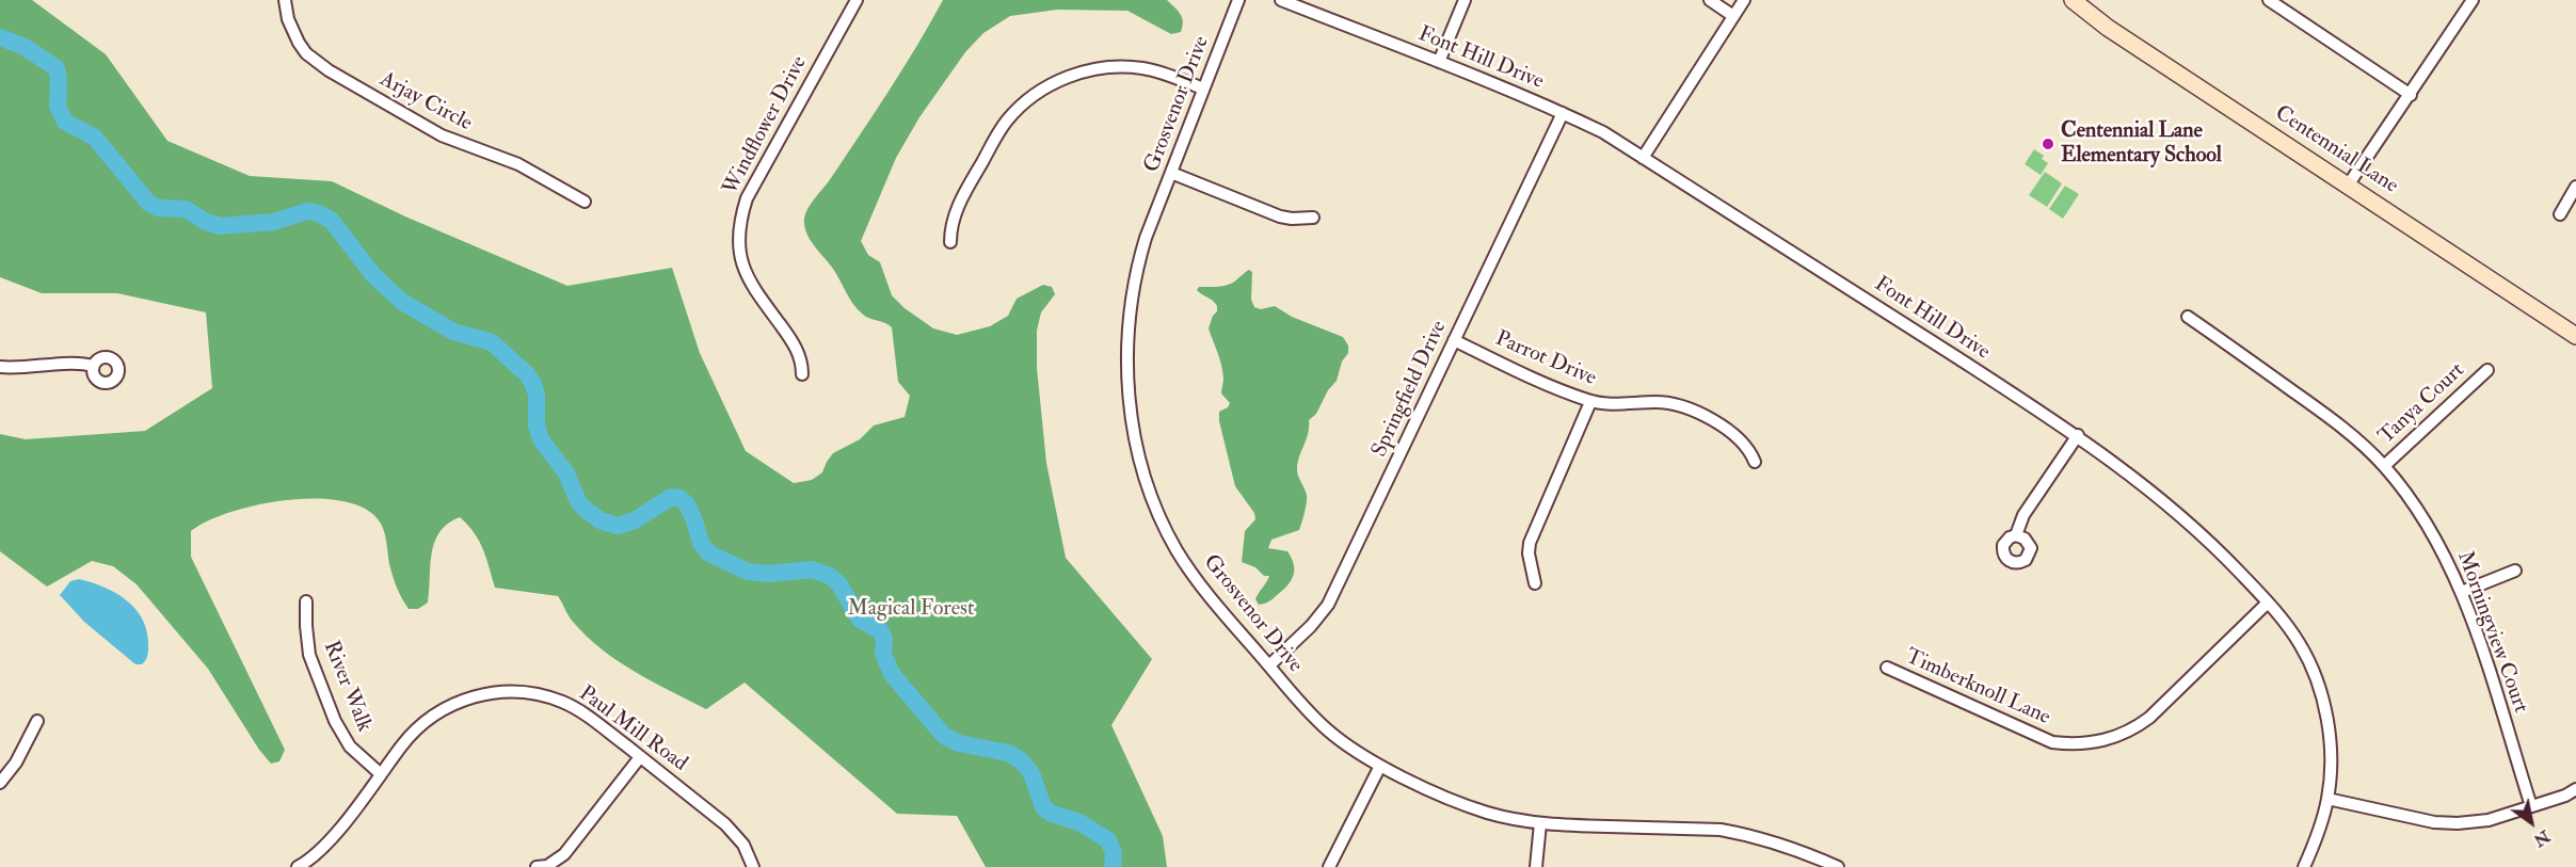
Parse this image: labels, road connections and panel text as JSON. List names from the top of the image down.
{
  "streets": {
    "street": [
      "Font Hill Drive",
      "Arjay Circle",
      "Grosvenor Drive",
      "Windflower Drive",
      "Centennial Lane",
      "Parrot Drive",
      "Springfield Drive",
      "Tanya Court",
      "Morningview Court",
      "River Walk",
      "Timberknoll Lane",
      "Paul Mill Road"
    ]
  },
  "crossings": [
    ["Font Hill Drive", "Springfield Drive"],
    ["Font Hill Drive", "Timberknoll Lane"],
    ["Grosvenor Drive", "Springfield Drive"],
    ["Parrot Drive", "Springfield Drive"],
    ["Tanya Court", "Morningview Court"],
    ["River Walk", "Paul Mill Road"]
  ],
  "parks": ["Magical Forest"],
  "places": ["Centennial Lane Elementary School"],
  "north": "bottom right"
}
